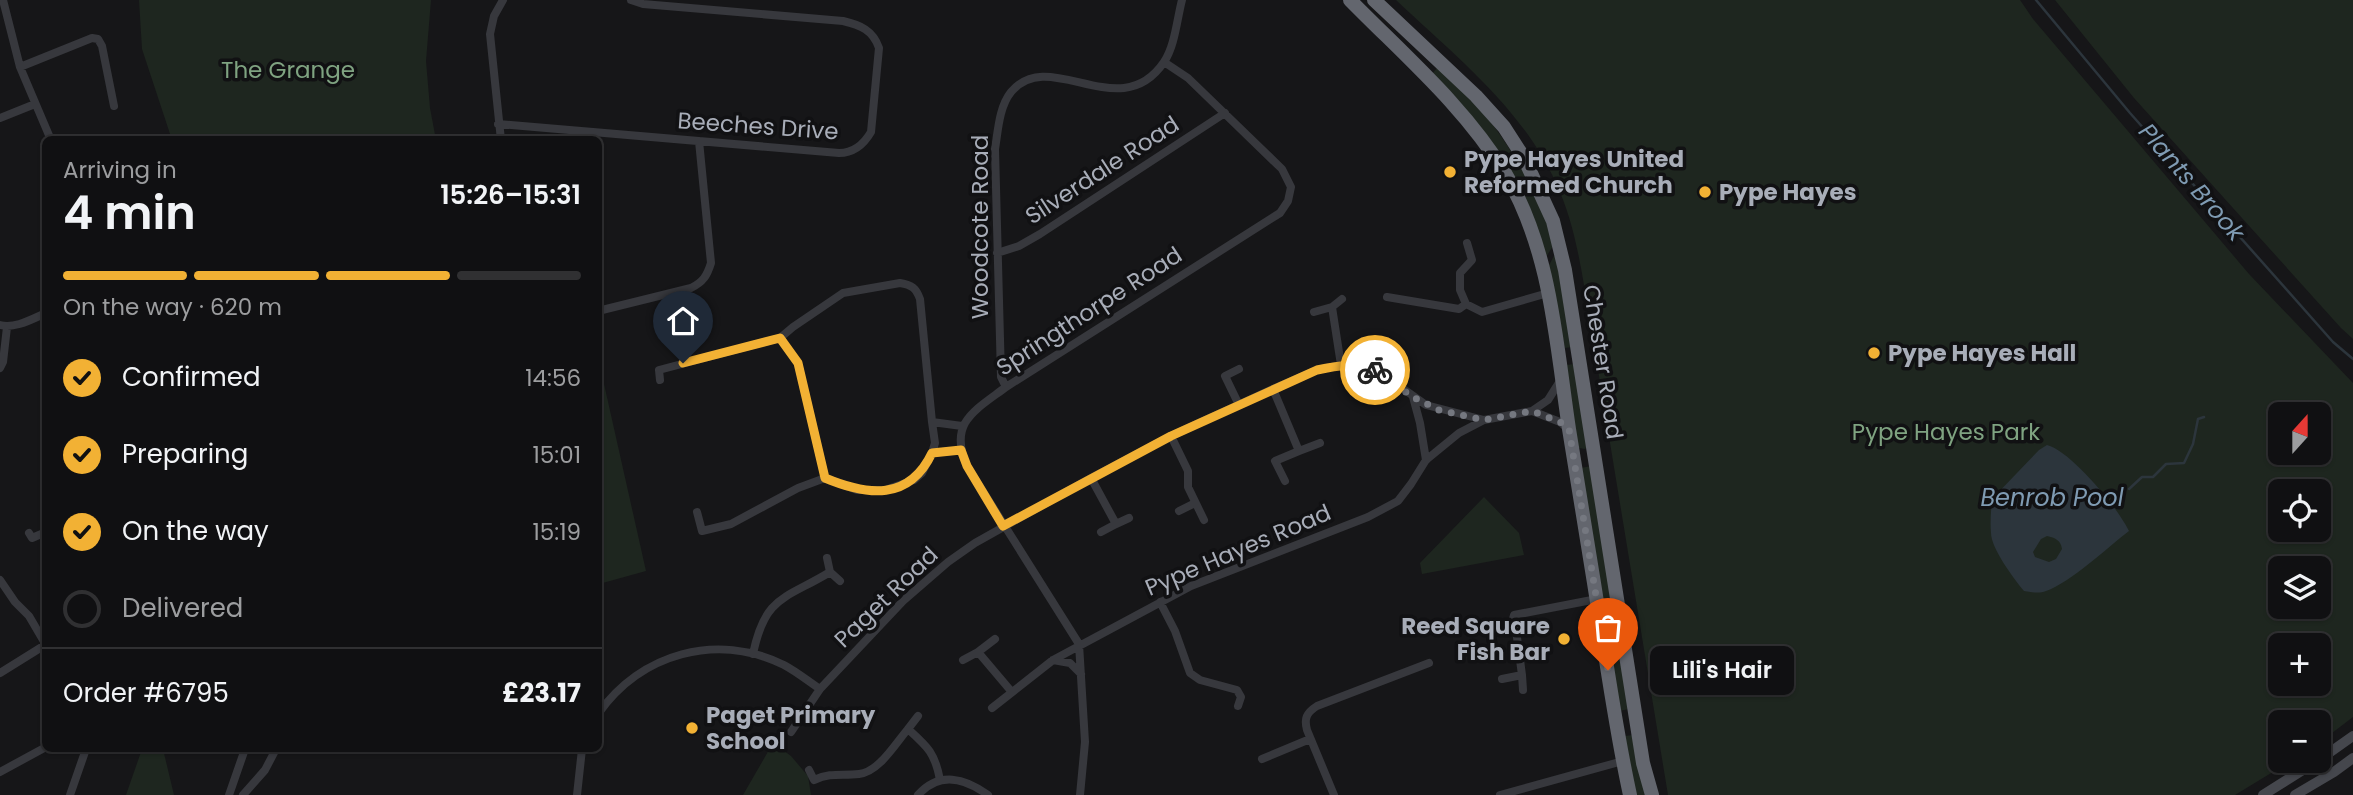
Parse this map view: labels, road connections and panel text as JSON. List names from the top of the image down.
{
  "streets": {
    "highway": ["Chester Road"],
    "street": [
      "Beeches Drive",
      "Silverdale Road",
      "Woodcote Road",
      "Springthorpe Road",
      "Pype Hayes Road",
      "Paget Road"
    ]
  },
  "crossings": [
    ["Silverdale Road", "Woodcote Road"],
    ["Silverdale Road", "Springthorpe Road"],
    ["Woodcote Road", "Springthorpe Road"],
    ["Pype Hayes Road", "Paget Road"]
  ],
  "water": ["Plants Brook", "Benrob Pool"],
  "parks": ["The Grange", "Pype Hayes Park"],
  "places": [
    "Pype Hayes United Reformed Church",
    "Pype Hayes",
    "Pype Hayes Hall",
    "Reed Square Fish Bar",
    "Lili's Hair",
    "Paget Primary School"
  ],
  "north": "top",
  "page": {
    "heading": ["4 min", "Arriving in", "15:26–15:31"],
    "panel": ["Order #6795", "£23.17"],
    "bar": "On the way · 620 m",
    "list": [
      ["Confirmed", "14:56"],
      ["Preparing", "15:01"],
      ["On the way", "15:19"],
      "Delivered"
    ],
    "map_buttons": ["+", "−"],
    "bubble": "Lili's Hair"
  }
}
